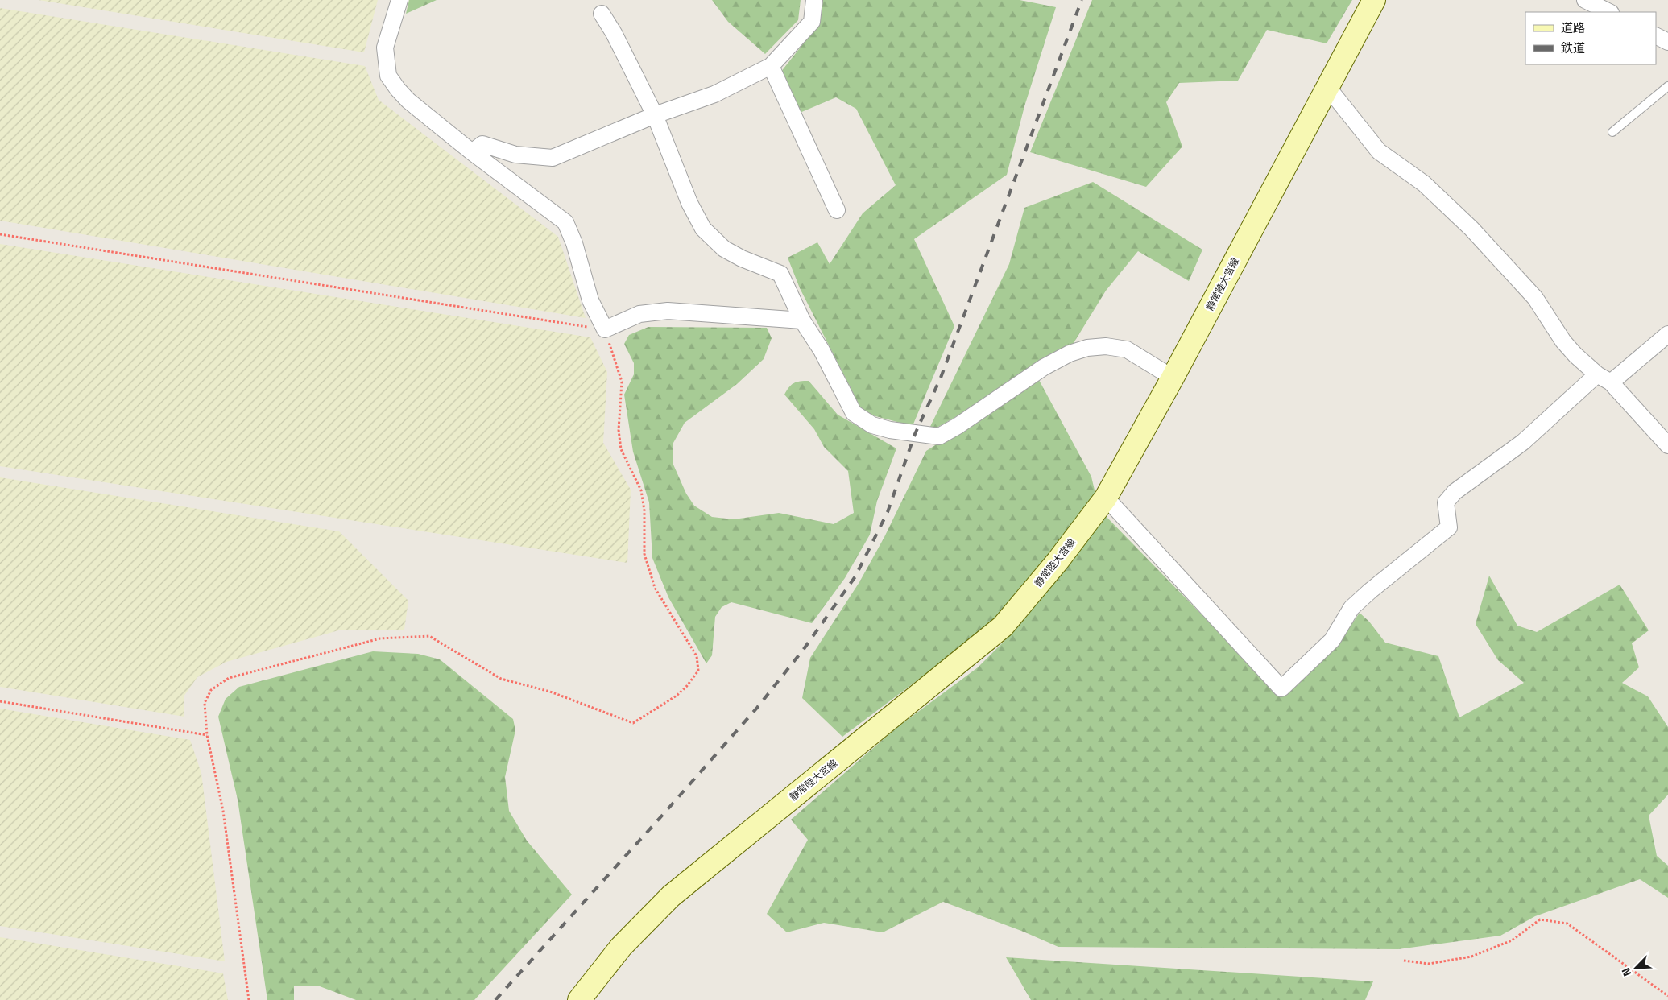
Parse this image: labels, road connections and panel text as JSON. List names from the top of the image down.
{
  "streets": {
    "main road": ["静常陸大宮線"]
  },
  "legend": ["道路", "鉄道"],
  "north": "bottom left"
}
